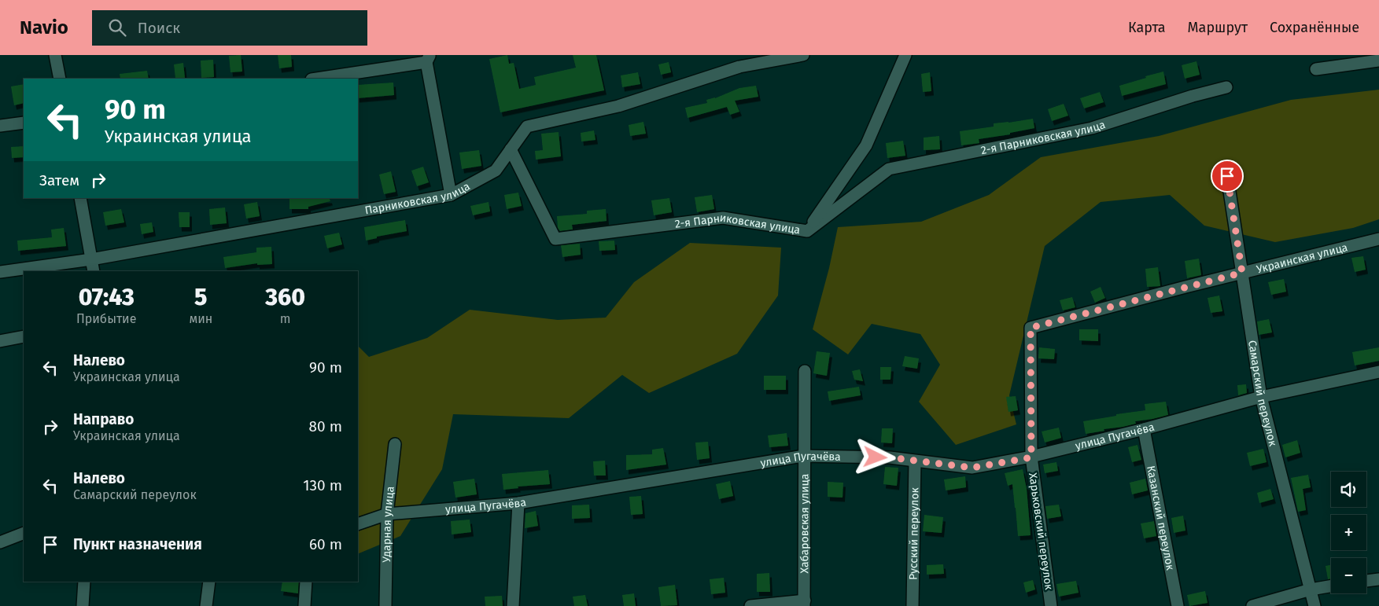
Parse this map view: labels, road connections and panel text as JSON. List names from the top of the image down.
{
  "streets": {
    "street": [
      "2-я Парниковская улица",
      "Парниковская улица",
      "Украинская улица",
      "Самарский переулок",
      "улица Пугачёва",
      "Казанский переулок",
      "Хабаровская улица",
      "Ударная улица",
      "Харьковский переулок",
      "Русский переулок"
    ]
  },
  "crossings": [
    ["2-я Парниковская улица", "Парниковская улица"],
    ["Украинская улица", "Самарский переулок"],
    ["Украинская улица", "улица Пугачёва"],
    ["Украинская улица", "Харьковский переулок"],
    ["Самарский переулок", "улица Пугачёва"],
    ["улица Пугачёва", "Казанский переулок"],
    ["улица Пугачёва", "Хабаровская улица"],
    ["улица Пугачёва", "Ударная улица"],
    ["улица Пугачёва", "Харьковский переулок"],
    ["улица Пугачёва", "Русский переулок"]
  ],
  "page": {
    "header": "Navio",
    "search": "Поиск",
    "nav": ["Карта", "Маршрут", "Сохранённые"],
    "turn": ["90 m", "Украинская улица"],
    "then": "Затем",
    "eta": [
      "07:43",
      "Прибытие",
      "5",
      "мин",
      "360",
      "m"
    ],
    "list": [
      {
        "name": "Налево",
        "note": "Украинская улица",
        "value": "90 m"
      },
      {
        "name": "Направо",
        "note": "Украинская улица",
        "value": "80 m"
      },
      {
        "name": "Налево",
        "note": "Самарский переулок",
        "value": "130 m"
      },
      {
        "name": "Пункт назначения",
        "value": "60 m"
      }
    ],
    "map_buttons": ["+", "−"]
  }
}
